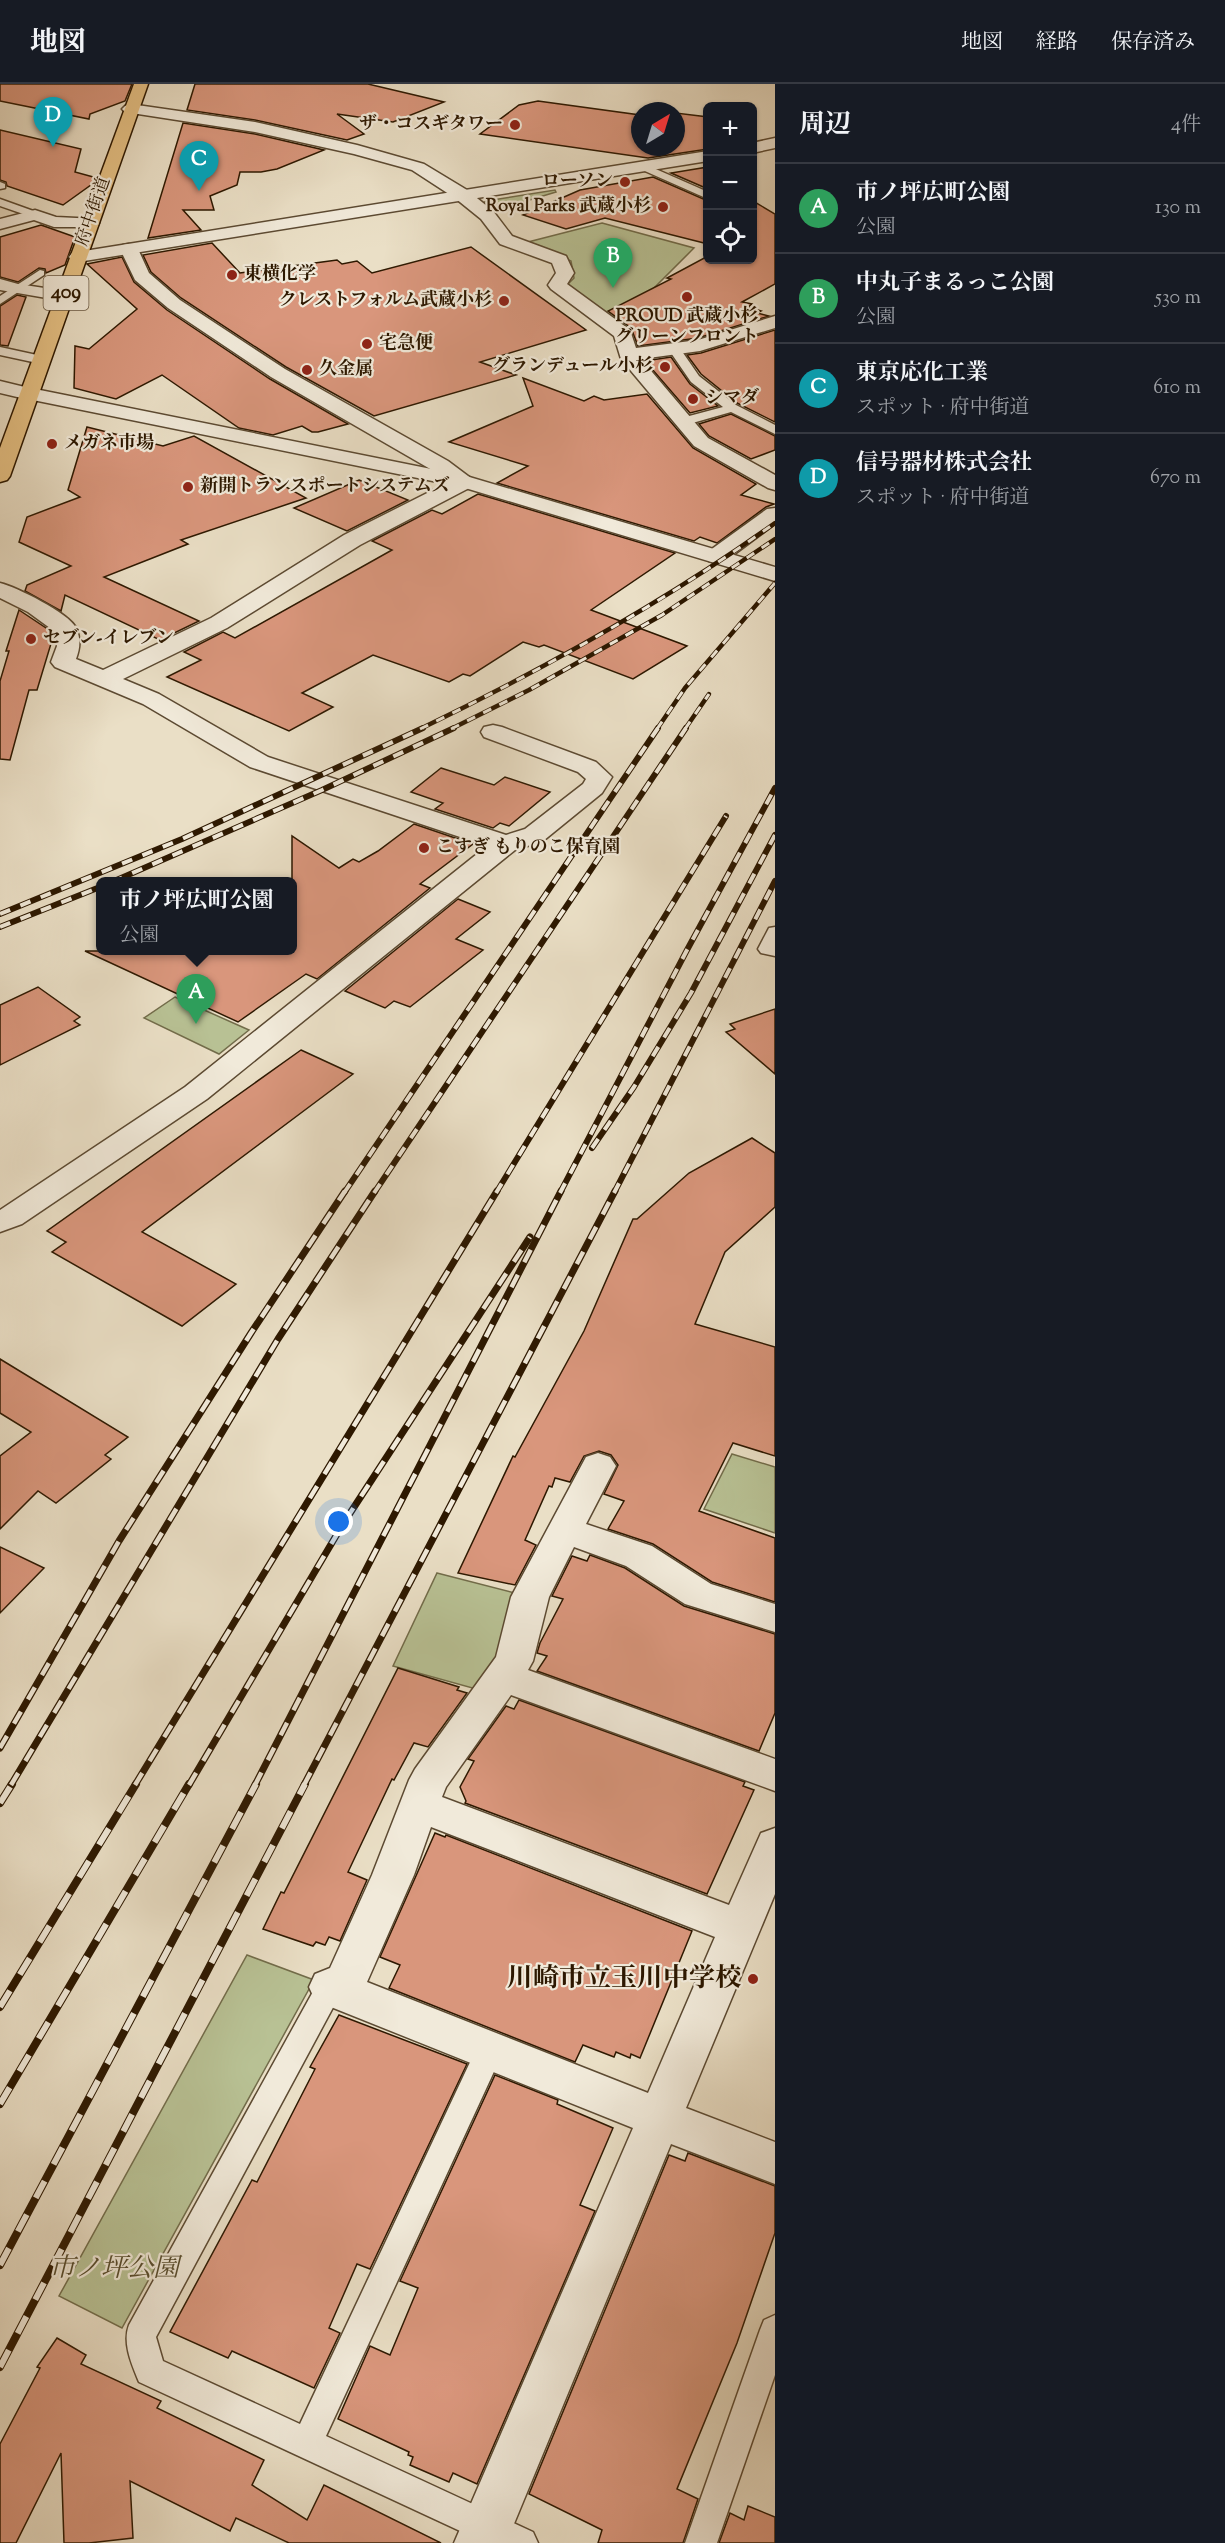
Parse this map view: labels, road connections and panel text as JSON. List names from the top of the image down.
{
  "streets": {
    "highway": ["府中街道", "409"]
  },
  "parks": ["市ノ坪公園"],
  "places": [
    "ザ・コスギタワー",
    "ローソン",
    "Royal Parks 武蔵小杉",
    "東横化学",
    "PROUD 武蔵小杉 グリーンフロント",
    "クレストフォルム武蔵小杉",
    "宅急便",
    "グランデュール小杉",
    "久金属",
    "シマダ",
    "メガネ市場",
    "新開トランスポートシステムズ",
    "セブン-イレブン",
    "こすぎ もりのこ保育園",
    "川崎市立玉川中学校"
  ],
  "north": "top right",
  "page": {
    "header": "地図",
    "nav": ["地図", "経路", "保存済み"],
    "heading": ["周辺", "4件"],
    "pins": [
      "D",
      "C",
      "B",
      "A"
    ],
    "map_buttons": ["+", "−"],
    "list": [
      {
        "mark": "A",
        "name": "市ノ坪広町公園",
        "note": "公園",
        "value": "130 m"
      },
      {
        "mark": "B",
        "name": "中丸子まるっこ公園",
        "note": "公園",
        "value": "530 m"
      },
      {
        "mark": "C",
        "name": "東京応化工業",
        "note": "スポット · 府中街道",
        "value": "610 m"
      },
      {
        "mark": "D",
        "name": "信号器材株式会社",
        "note": "スポット · 府中街道",
        "value": "670 m"
      }
    ],
    "popup": ["市ノ坪広町公園", "公園"]
  }
}
